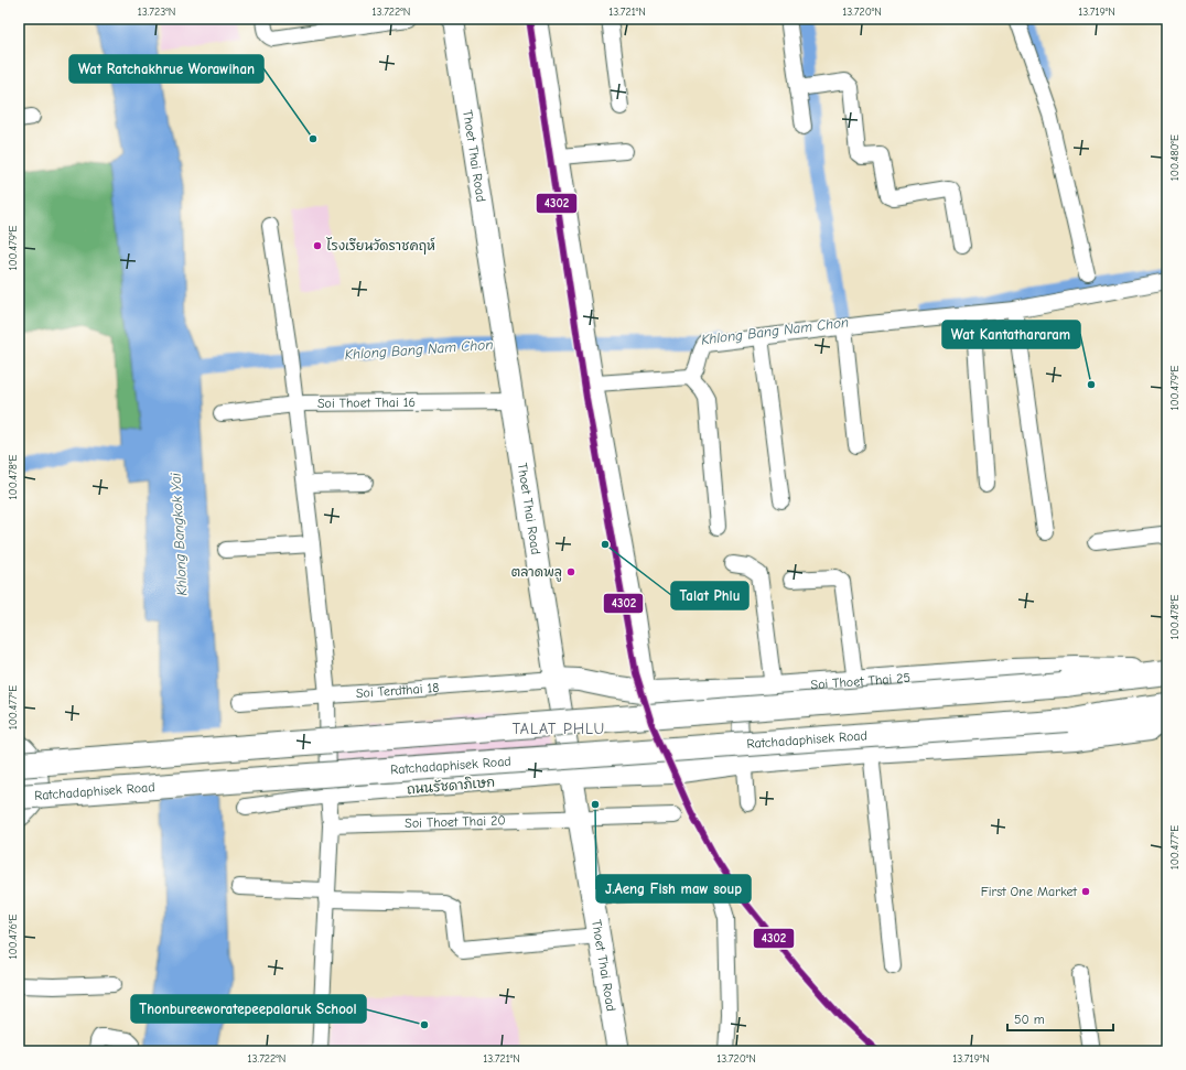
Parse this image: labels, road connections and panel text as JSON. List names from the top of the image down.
{
  "streets": {
    "main road": ["Thoet Thai Road", "Soi Thoet Thai 25", "Ratchadaphisek Road"],
    "street": [
      "Soi Thoet Thai 16",
      "Soi Terdthai 18",
      "ถนนรัชดาภิเษก",
      "Soi Thoet Thai 20"
    ]
  },
  "crossings": [
    ["Thoet Thai Road", "Soi Thoet Thai 16"],
    ["Thoet Thai Road", "Soi Thoet Thai 25"],
    ["Thoet Thai Road", "Soi Terdthai 18"],
    ["Thoet Thai Road", "ถนนรัชดาภิเษก"],
    ["Thoet Thai Road", "Soi Thoet Thai 20"],
    ["Soi Thoet Thai 25", "Soi Terdthai 18"]
  ],
  "districts": ["TALAT PHLU"],
  "water": ["Khlong Bang Nam Chon", "Khlong Bangkok Yai"],
  "places": [
    "Wat Ratchakhrue Worawihan",
    "โรงเรียนวัดราชคฤห์",
    "Wat Kantathararam",
    "Talat Phlu",
    "ตลาดพลู",
    "J.Aeng Fish maw soup",
    "First One Market",
    "Thonbureeworatepeepalaruk School"
  ],
  "lines": ["transit line 4302"],
  "scale_bar": "50 m",
  "coordinates": [
    "13.723°N",
    "13.722°N",
    "13.721°N",
    "13.720°N",
    "13.719°N",
    "100.480°E",
    "100.479°E",
    "100.478°E",
    "100.477°E",
    "100.476°E"
  ]
}
